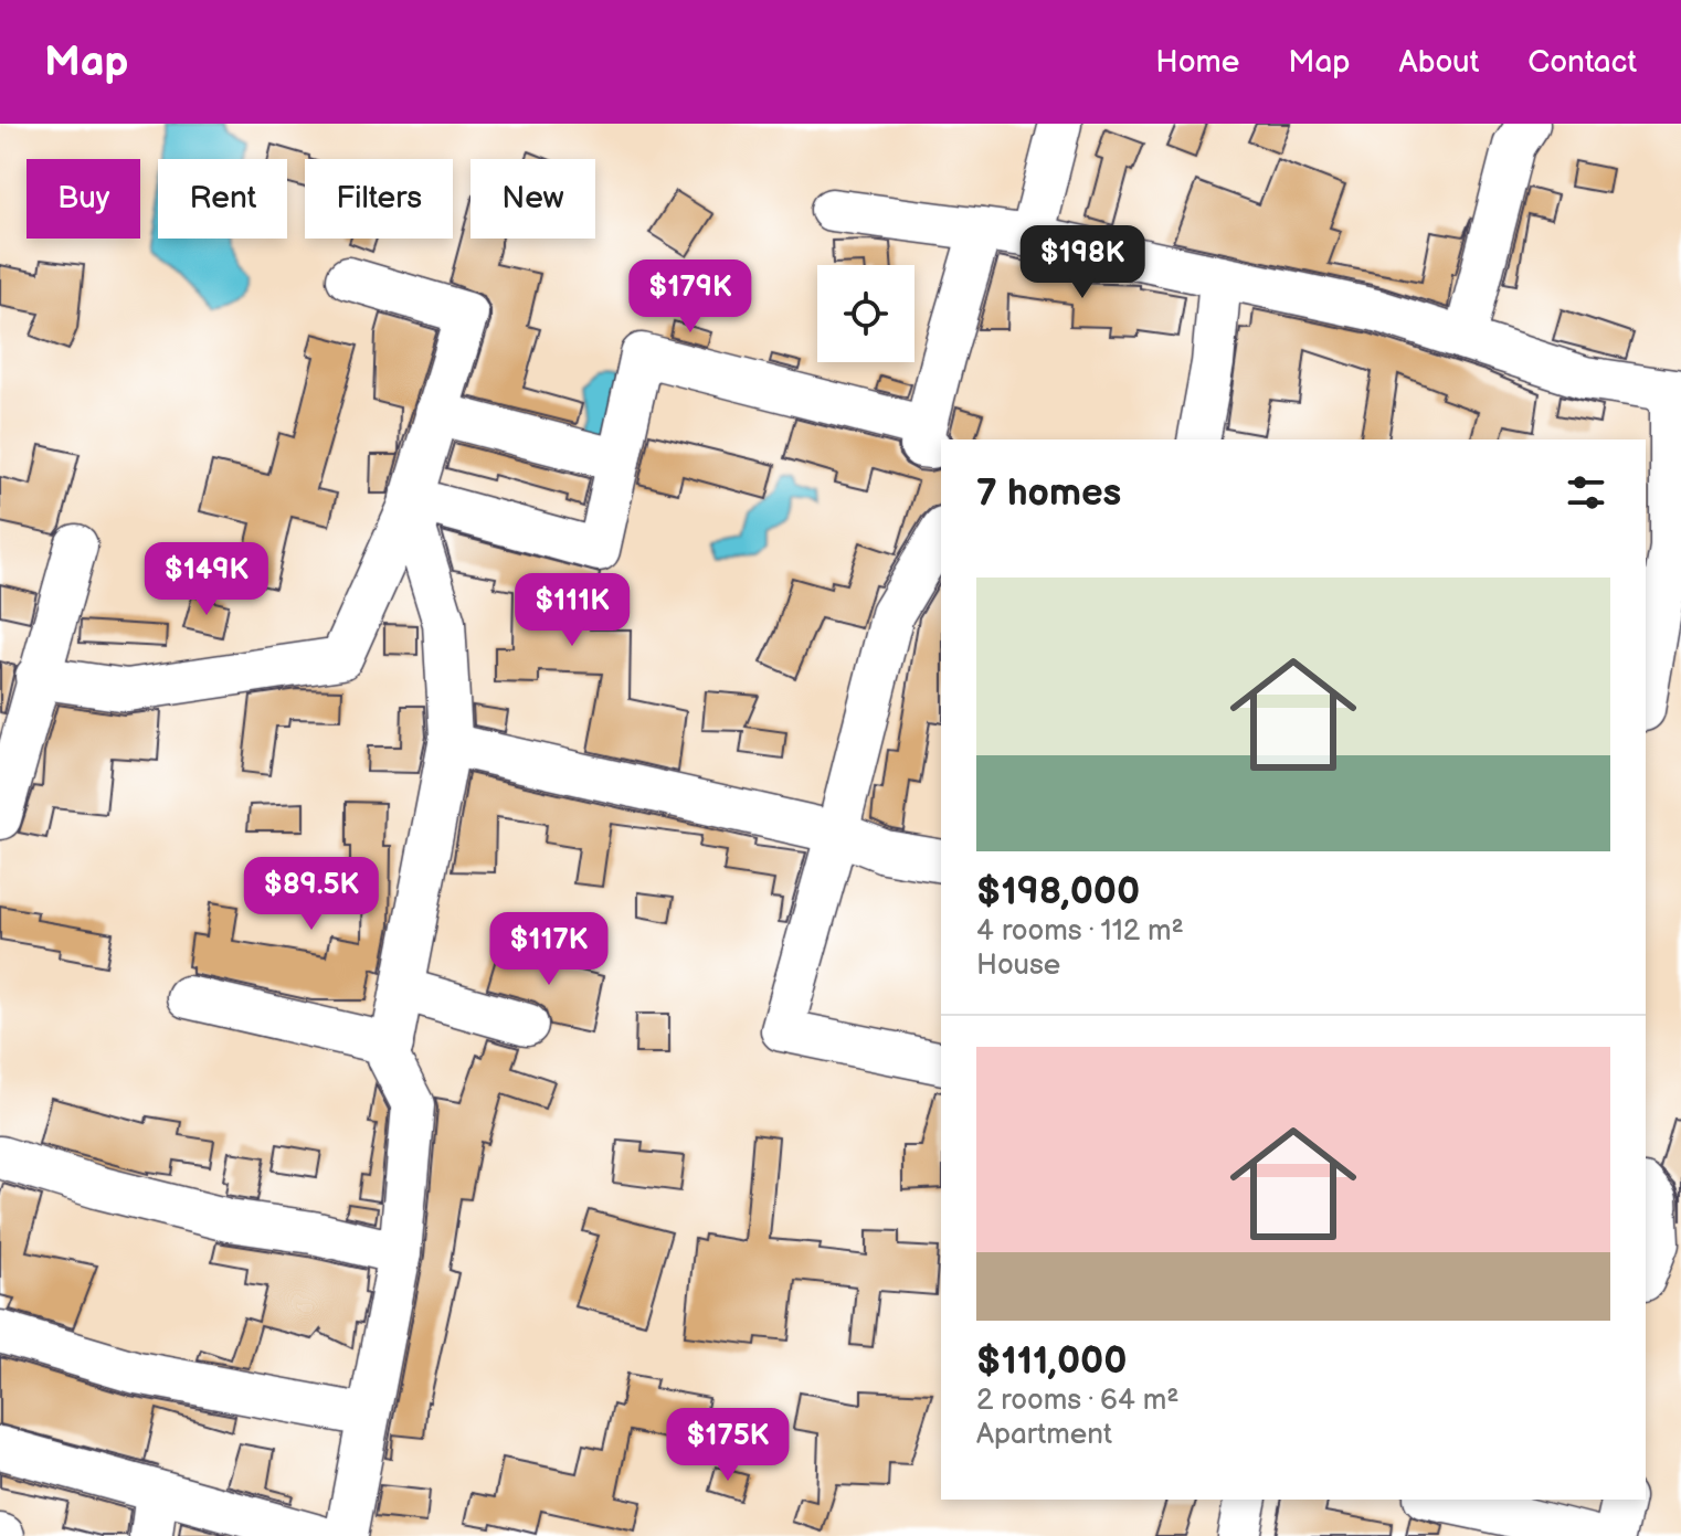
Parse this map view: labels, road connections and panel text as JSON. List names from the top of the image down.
{
  "page": {
    "header": "Map",
    "nav": [
      "Home",
      "Map",
      "About",
      "Contact"
    ],
    "chip": [
      "Buy",
      "Rent",
      "Filters",
      "New"
    ],
    "price": [
      "$198K",
      "$179K",
      "$149K",
      "$111K",
      "$89.5K",
      "$117K",
      "$175K"
    ],
    "heading": "7 homes",
    "list": [
      {
        "name": "$198,000",
        "note": "4 rooms · 112 m² · House"
      },
      {
        "name": "$111,000",
        "note": "2 rooms · 64 m² · Apartment"
      }
    ]
  }
}
